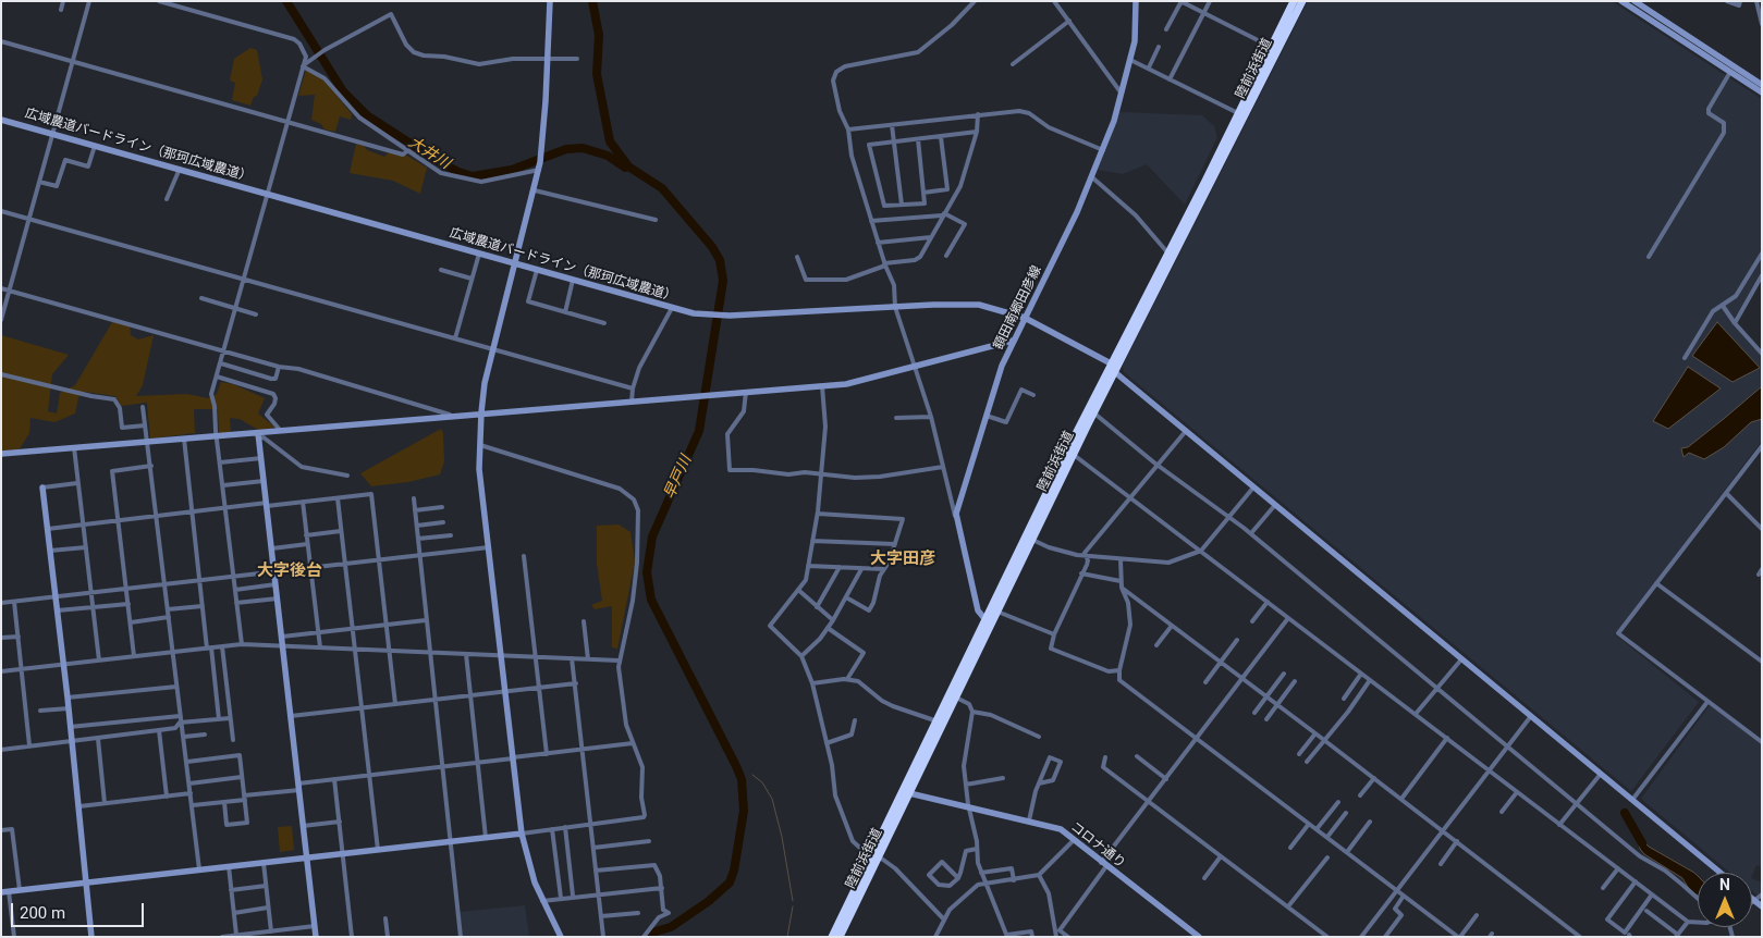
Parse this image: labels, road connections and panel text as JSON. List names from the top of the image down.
{
  "streets": {
    "highway": ["陸前浜街道"],
    "street": ["広域農道バードライン（那珂広域農道）", "額田南郷田彦線", "コロナ通り"]
  },
  "crossings": [
    ["陸前浜街道", "広域農道バードライン（那珂広域農道）"],
    ["陸前浜街道", "額田南郷田彦線"],
    ["陸前浜街道", "コロナ通り"],
    ["広域農道バードライン（那珂広域農道）", "額田南郷田彦線"]
  ],
  "districts": ["大字田彦", "大字後台"],
  "water": ["大井川", "早戸川"],
  "scale_bar": "200 m",
  "north": "top"
}
